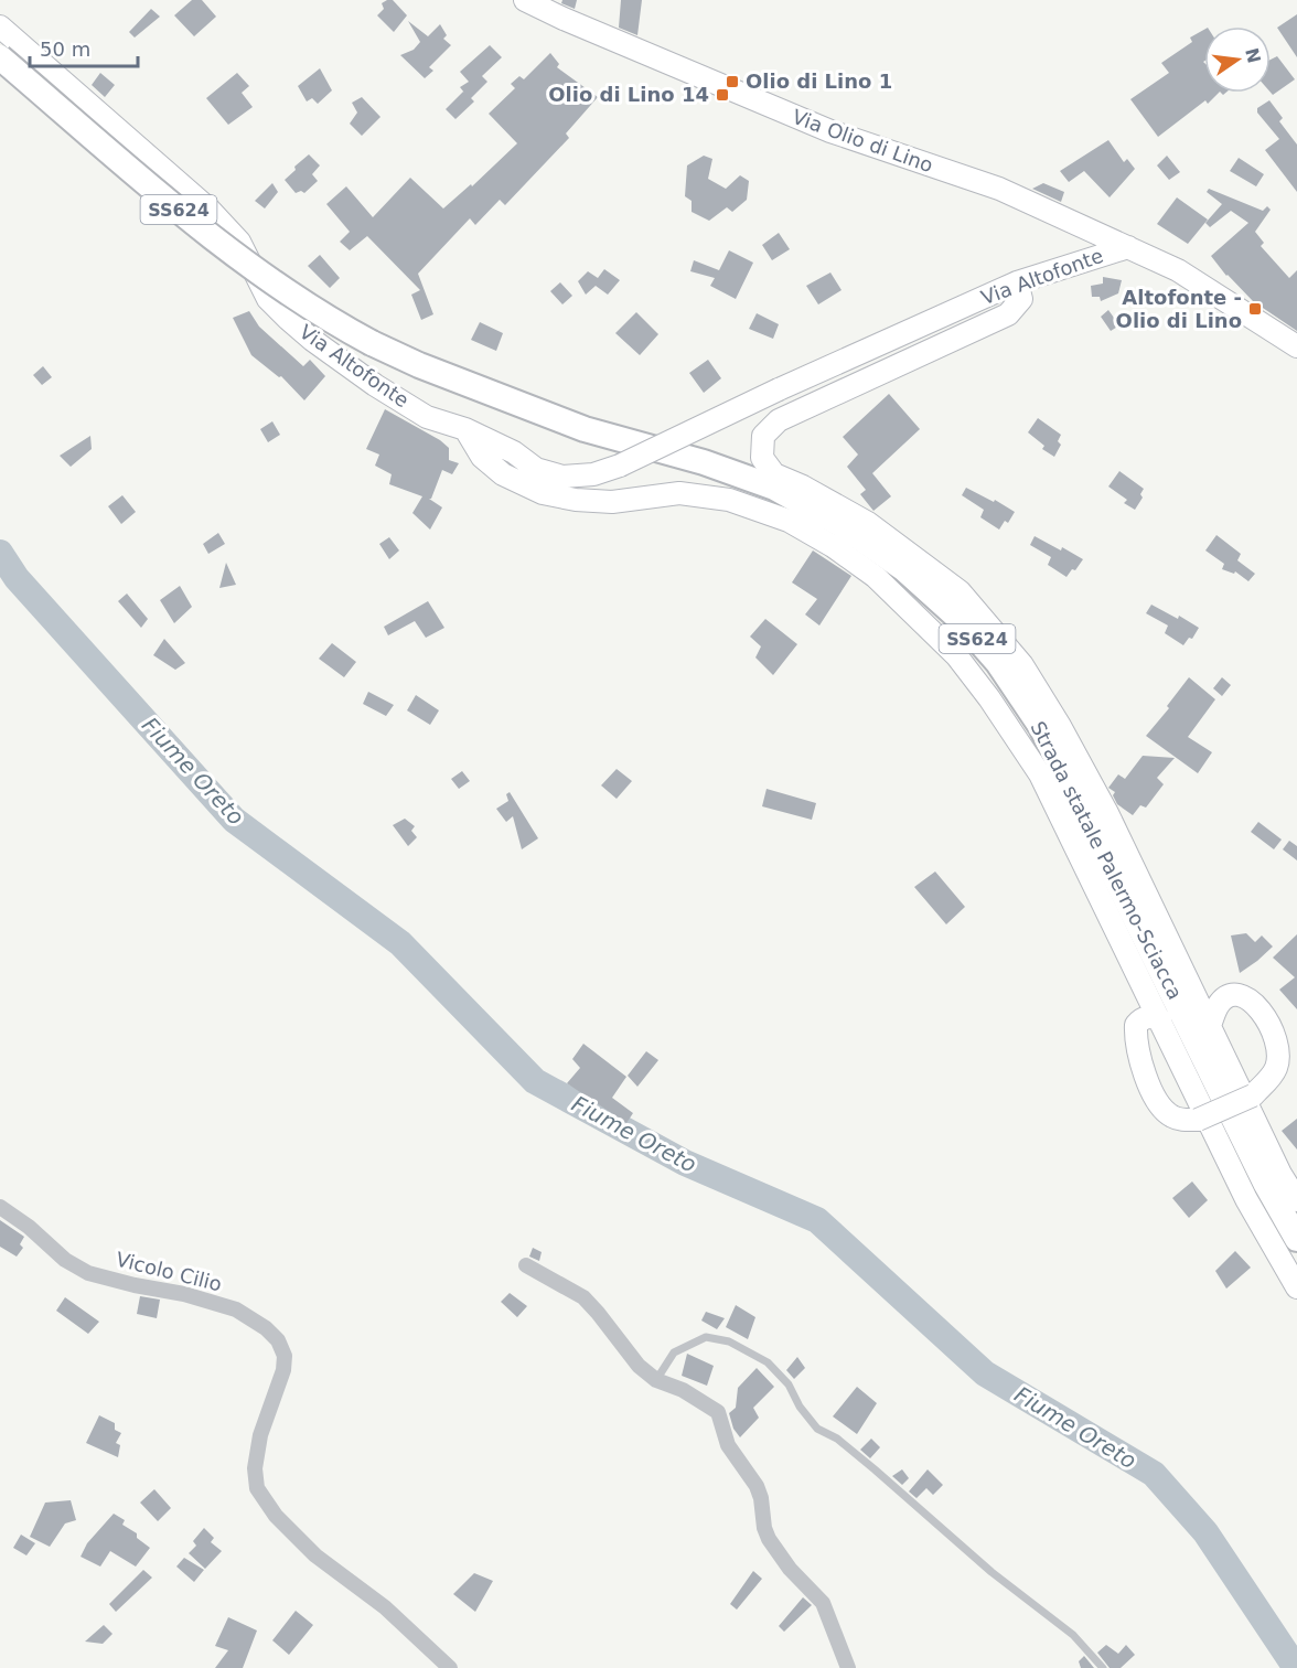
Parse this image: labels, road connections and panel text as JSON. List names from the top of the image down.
{
  "streets": {
    "main road": [
      "Via Olio di Lino",
      "SS624",
      "Via Altofonte",
      "Strada statale Palermo-Sciacca"
    ],
    "street": ["Vicolo Cilio"]
  },
  "crossings": [
    ["Via Olio di Lino", "Via Altofonte"]
  ],
  "water": ["Fiume Oreto"],
  "places": {
    "transit": ["Olio di Lino 1", "Olio di Lino 14", "Altofonte - Olio di Lino"]
  },
  "scale_bar": "50 m",
  "north": "right"
}
